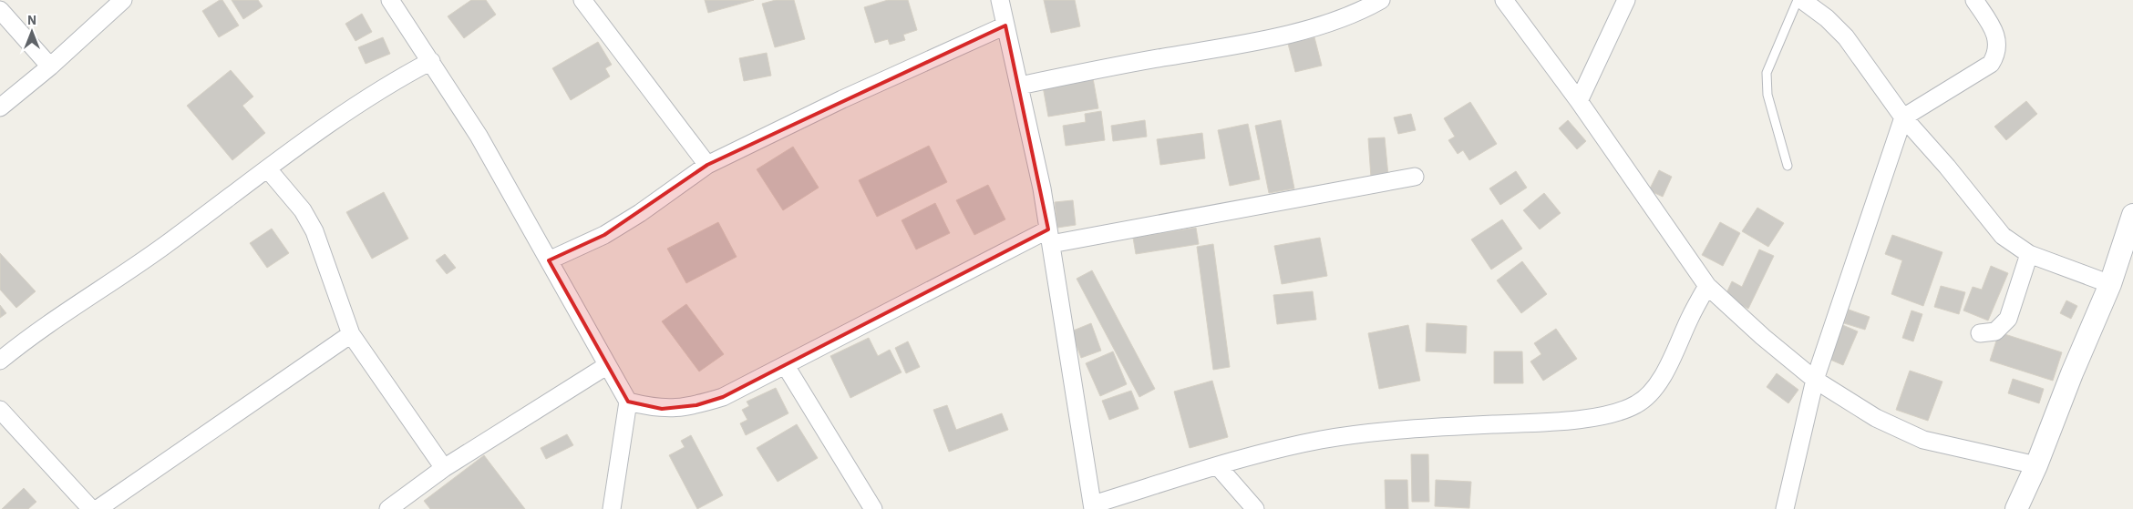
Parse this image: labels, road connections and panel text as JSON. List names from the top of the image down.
{
  "north": "top"
}
